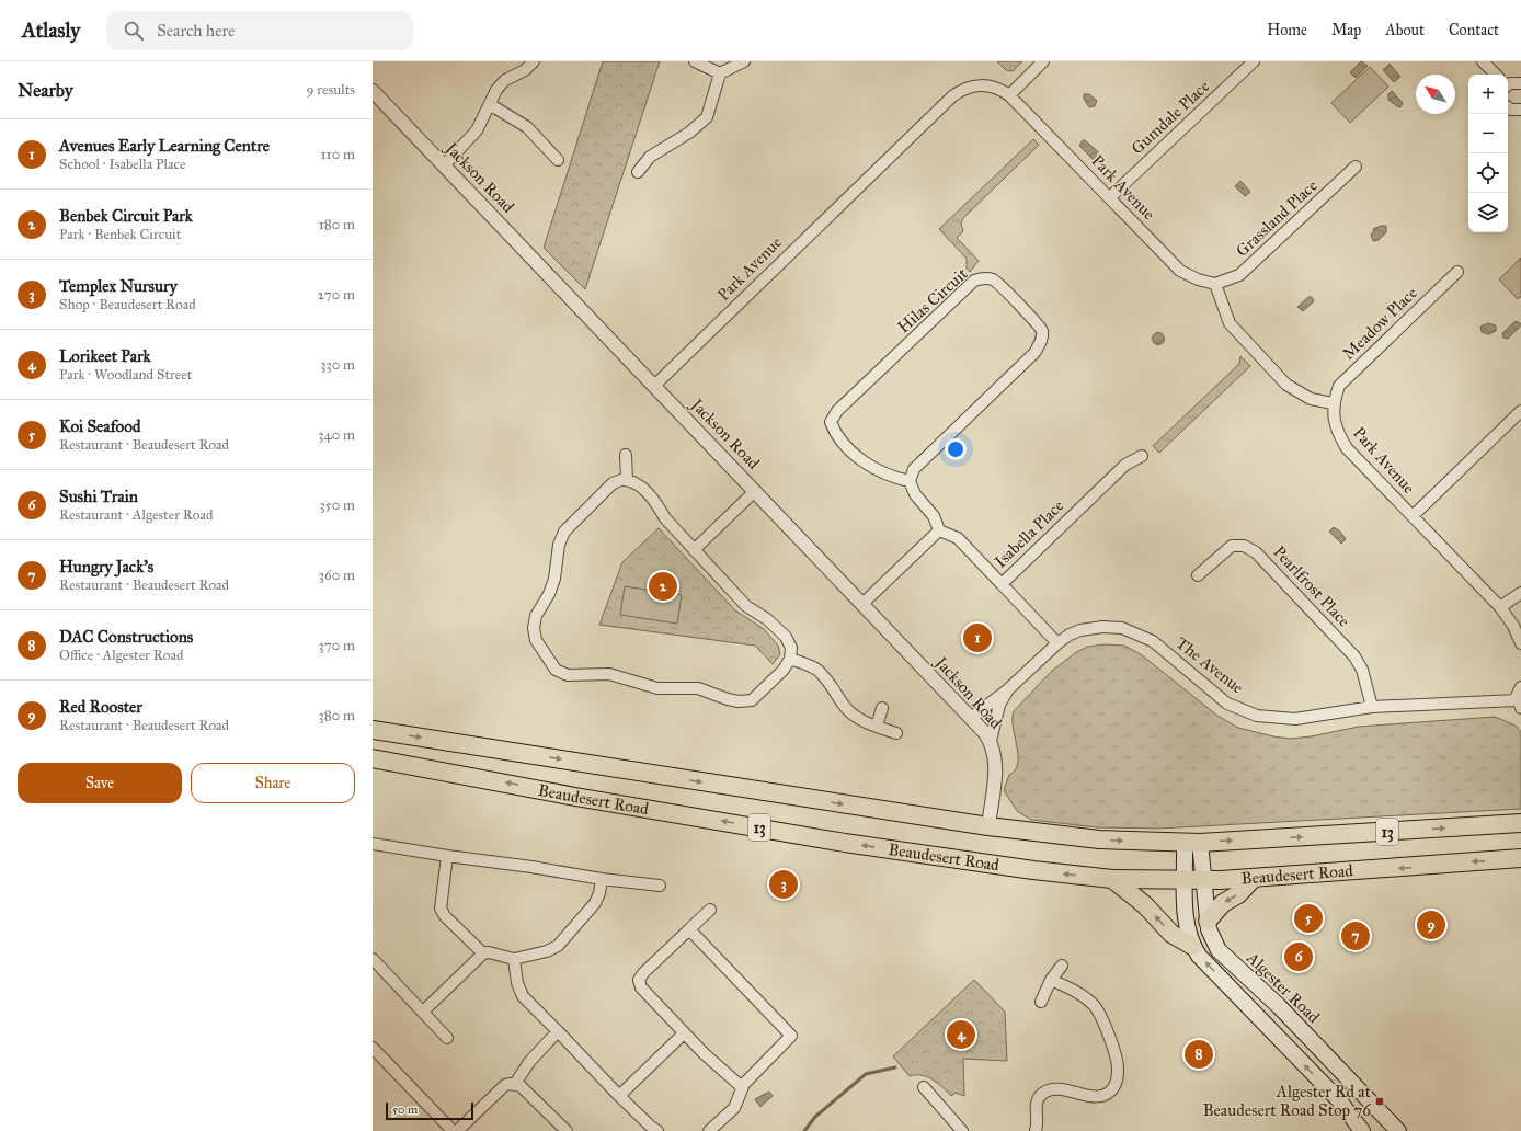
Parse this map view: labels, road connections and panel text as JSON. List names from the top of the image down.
{
  "streets": {
    "highway": ["Beaudesert Road", "13"],
    "main road": ["Algester Road"],
    "street": [
      "Gumdale Place",
      "Jackson Road",
      "Park Avenue",
      "Grassland Place",
      "Hilas Circuit",
      "Meadow Place",
      "Isabella Place",
      "Pearlfrost Place",
      "The Avenue"
    ]
  },
  "crossings": [
    ["Gumdale Place", "Park Avenue"],
    ["Jackson Road", "Park Avenue"],
    ["Jackson Road", "The Avenue"],
    ["Jackson Road", "Beaudesert Road"],
    ["Park Avenue", "Grassland Place"],
    ["Park Avenue", "Meadow Place"],
    ["Isabella Place", "The Avenue"],
    ["Pearlfrost Place", "The Avenue"],
    ["Beaudesert Road", "Algester Road"]
  ],
  "places": {
    "transit": ["Algester Rd at Beaudesert Road Stop 76"]
  },
  "scale_bar": "50 m",
  "north": "top left",
  "page": {
    "header": "Atlasly",
    "search": "Search here",
    "nav": [
      "Home",
      "Map",
      "About",
      "Contact"
    ],
    "heading": ["Nearby", "9 results"],
    "map_buttons": ["+", "−"],
    "list": [
      {
        "mark": "1",
        "name": "Avenues Early Learning Centre",
        "note": "School · Isabella Place",
        "value": "110 m"
      },
      {
        "mark": "2",
        "name": "Benbek Circuit Park",
        "note": "Park · Benbek Circuit",
        "value": "180 m"
      },
      {
        "mark": "3",
        "name": "Templex Nursury",
        "note": "Shop · Beaudesert Road",
        "value": "270 m"
      },
      {
        "mark": "4",
        "name": "Lorikeet Park",
        "note": "Park · Woodland Street",
        "value": "330 m"
      },
      {
        "mark": "5",
        "name": "Koi Seafood",
        "note": "Restaurant · Beaudesert Road",
        "value": "340 m"
      },
      {
        "mark": "6",
        "name": "Sushi Train",
        "note": "Restaurant · Algester Road",
        "value": "350 m"
      },
      {
        "mark": "7",
        "name": "Hungry Jack's",
        "note": "Restaurant · Beaudesert Road",
        "value": "360 m"
      },
      {
        "mark": "8",
        "name": "DAC Constructions",
        "note": "Office · Algester Road",
        "value": "370 m"
      },
      {
        "mark": "9",
        "name": "Red Rooster",
        "note": "Restaurant · Beaudesert Road",
        "value": "380 m"
      }
    ],
    "pins": [
      "2",
      "1",
      "3",
      "5",
      "9",
      "7",
      "6",
      "4",
      "8"
    ],
    "buttons": ["Save", "Share"],
    "scale": "50 m"
  }
}
